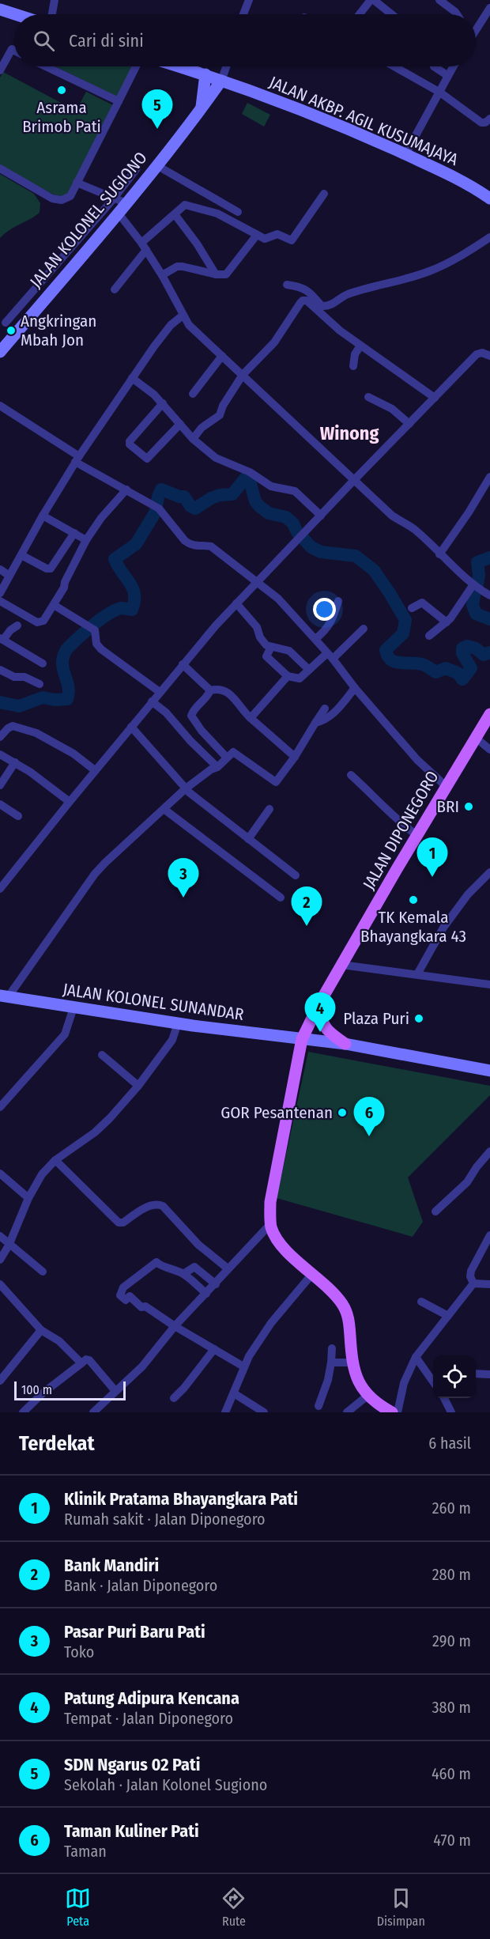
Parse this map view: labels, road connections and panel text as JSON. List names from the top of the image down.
{
  "streets": {
    "main road": [
      "JALAN AKBP. AGIL KUSUMAJAYA",
      "JALAN KOLONEL SUGIONO",
      "JALAN DIPONEGORO",
      "JALAN KOLONEL SUNANDAR"
    ]
  },
  "crossings": [
    ["JALAN AKBP. AGIL KUSUMAJAYA", "JALAN KOLONEL SUGIONO"],
    ["JALAN DIPONEGORO", "JALAN KOLONEL SUNANDAR"]
  ],
  "districts": ["Winong"],
  "places": [
    "Asrama Brimob Pati",
    "Angkringan Mbah Jon",
    "BRI",
    "TK Kemala Bhayangkara 43",
    "Plaza Puri",
    "GOR Pesantenan"
  ],
  "scale_bar": "100 m",
  "page": {
    "search": "Cari di sini",
    "pins": [
      "5",
      "1",
      "3",
      "2",
      "4",
      "6"
    ],
    "scale": "100 m",
    "heading": ["Terdekat", "6 hasil"],
    "list": [
      {
        "mark": "1",
        "name": "Klinik Pratama Bhayangkara Pati",
        "note": "Rumah sakit · Jalan Diponegoro",
        "value": "260 m"
      },
      {
        "mark": "2",
        "name": "Bank Mandiri",
        "note": "Bank · Jalan Diponegoro",
        "value": "280 m"
      },
      {
        "mark": "3",
        "name": "Pasar Puri Baru Pati",
        "note": "Toko",
        "value": "290 m"
      },
      {
        "mark": "4",
        "name": "Patung Adipura Kencana",
        "note": "Tempat · Jalan Diponegoro",
        "value": "380 m"
      },
      {
        "mark": "5",
        "name": "SDN Ngarus 02 Pati",
        "note": "Sekolah · Jalan Kolonel Sugiono",
        "value": "460 m"
      },
      {
        "mark": "6",
        "name": "Taman Kuliner Pati",
        "note": "Taman",
        "value": "470 m"
      }
    ],
    "nav": ["Peta", "Rute", "Disimpan"]
  }
}
